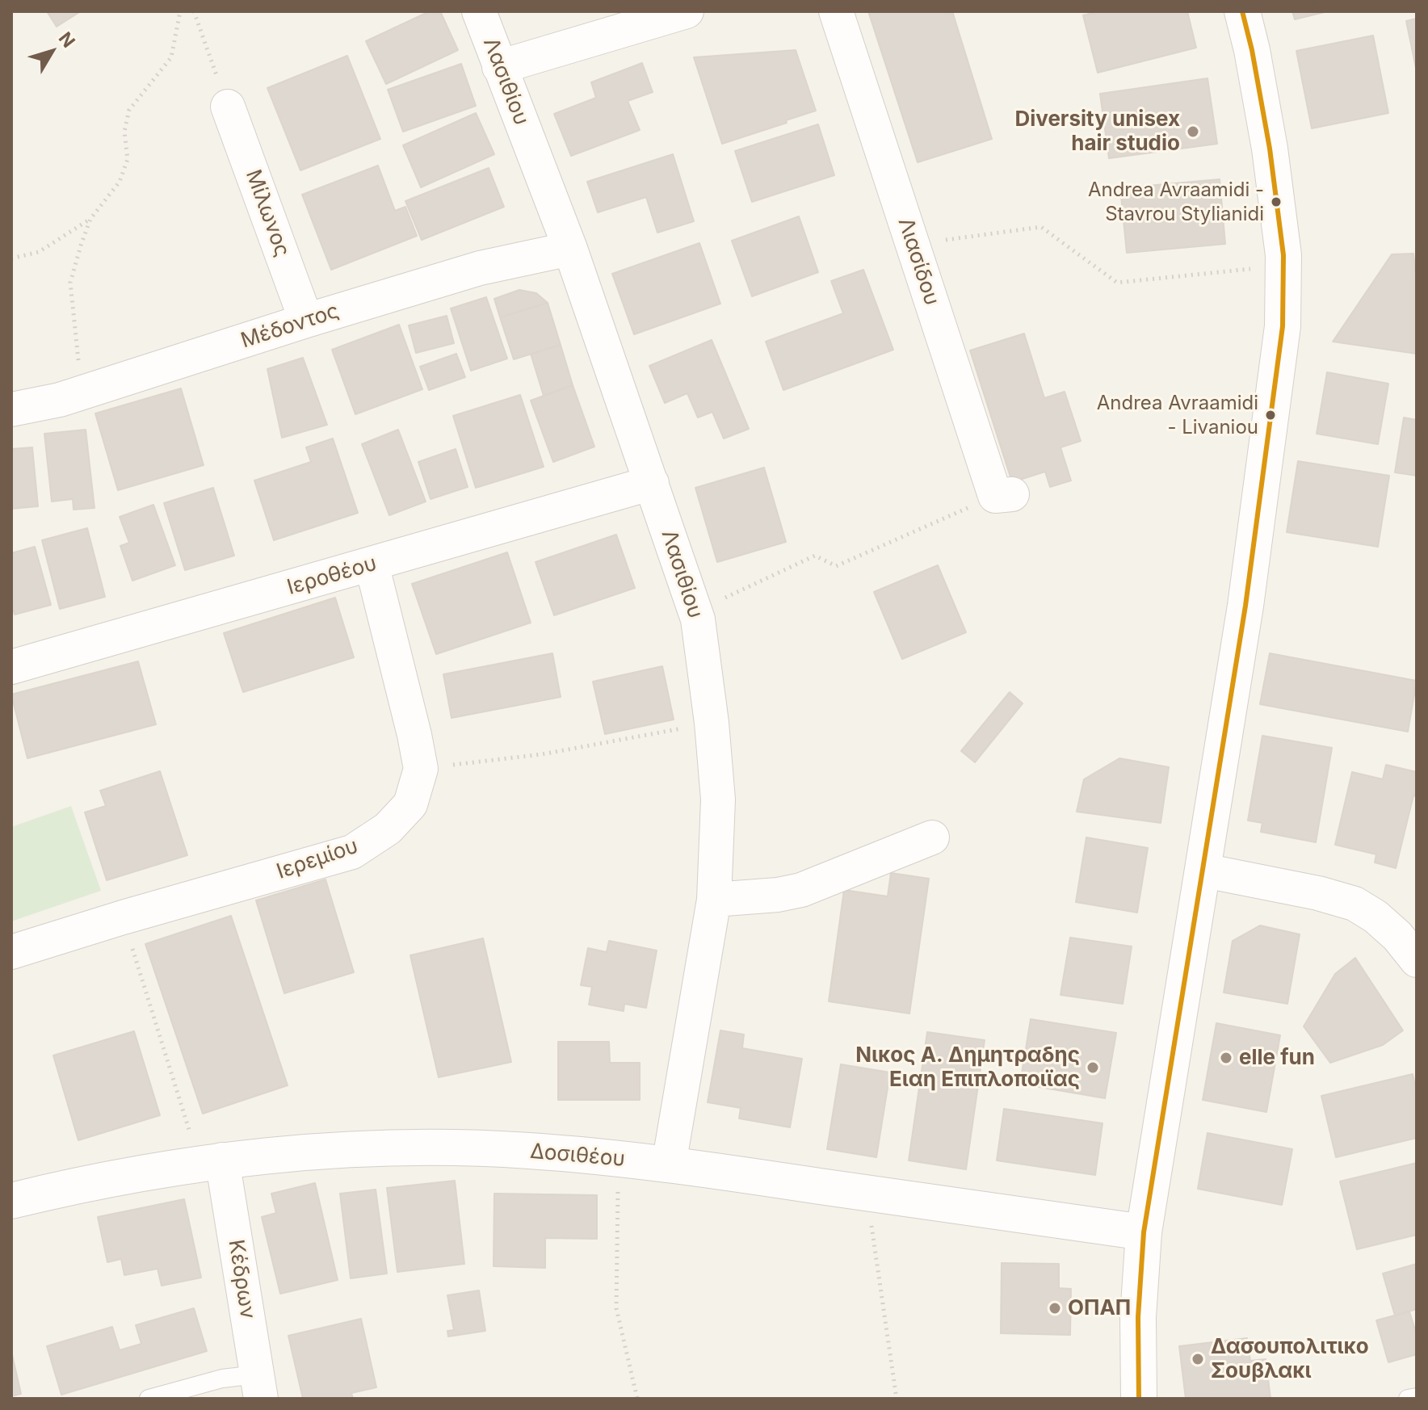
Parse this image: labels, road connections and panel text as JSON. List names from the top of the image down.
{
  "streets": {
    "main road": ["Δοσιθέου"],
    "street": [
      "Λασιθίου",
      "Μίλωνος",
      "Λιασίδου",
      "Μέδοντος",
      "Ιεροθέου",
      "Ιερεμίου",
      "Κέδρων"
    ]
  },
  "crossings": [
    ["Λασιθίου", "Μέδοντος"],
    ["Λασιθίου", "Ιεροθέου"],
    ["Λασιθίου", "Δοσιθέου"],
    ["Μίλωνος", "Μέδοντος"],
    ["Ιεροθέου", "Ιερεμίου"],
    ["Δοσιθέου", "Κέδρων"]
  ],
  "places": [
    "Diversity unisex hair studio",
    "Andrea Avraamidi - Stavrou Stylianidi",
    "Andrea Avraamidi - Livaniou",
    "elle fun",
    "Νικος Α. Δημητραδης Ειαη Επιπλοποιϊας",
    "ΟΠΑΠ",
    "Δασουπολιτικο Σουβλακι"
  ],
  "north": "top right"
}
